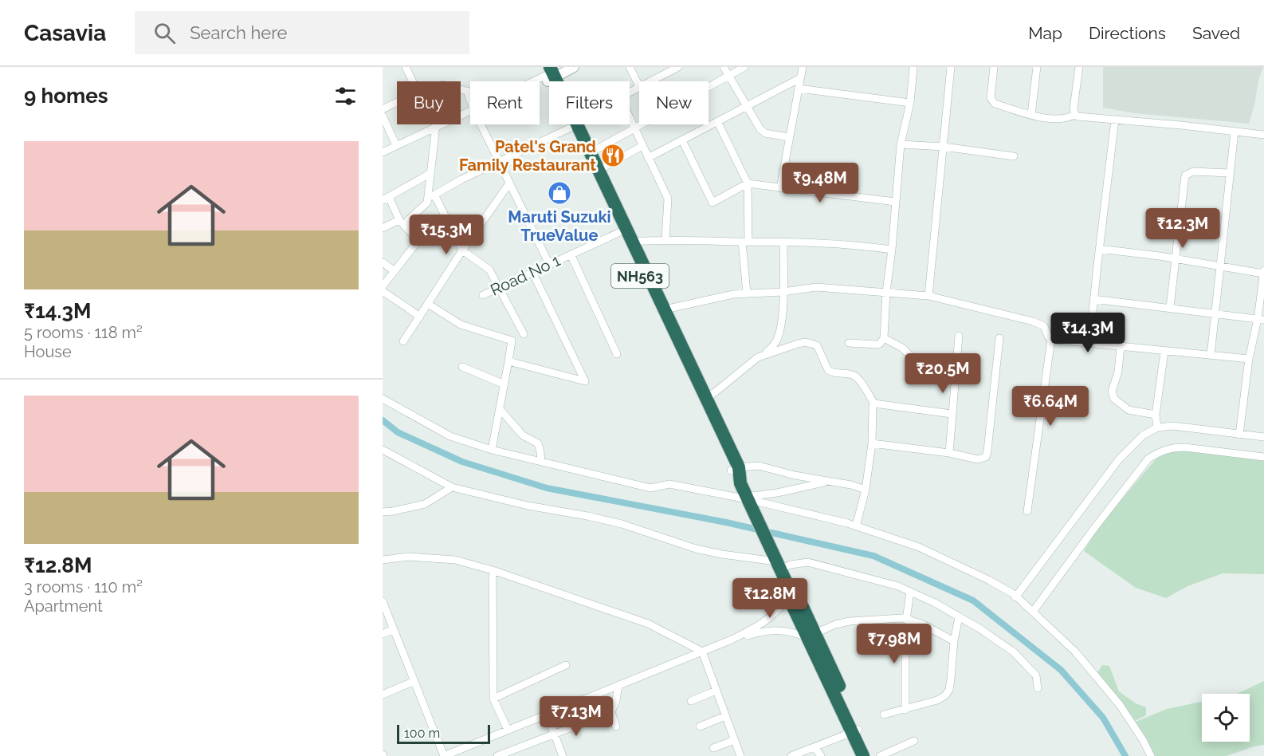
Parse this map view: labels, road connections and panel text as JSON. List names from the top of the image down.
{
  "streets": {
    "highway": ["NH563"],
    "street": ["Road No 1"]
  },
  "crossings": [
    ["Road No 1", "NH563"]
  ],
  "places": {
    "restaurant": ["Patel's Grand Family Restaurant"],
    "shop": ["Maruti Suzuki TrueValue"]
  },
  "scale_bar": "100 m",
  "page": {
    "header": "Casavia",
    "search": "Search here",
    "nav": ["Map", "Directions", "Saved"],
    "heading": "9 homes",
    "chip": [
      "Buy",
      "Rent",
      "Filters",
      "New"
    ],
    "list": [
      {
        "name": "₹14.3M",
        "note": "5 rooms · 118 m² · House"
      },
      {
        "name": "₹12.8M",
        "note": "3 rooms · 110 m² · Apartment"
      }
    ],
    "price": [
      "₹9.48M",
      "₹12.3M",
      "₹15.3M",
      "₹14.3M",
      "₹20.5M",
      "₹6.64M",
      "₹12.8M",
      "₹7.98M",
      "₹7.13M"
    ],
    "scale": "100 m"
  }
}
